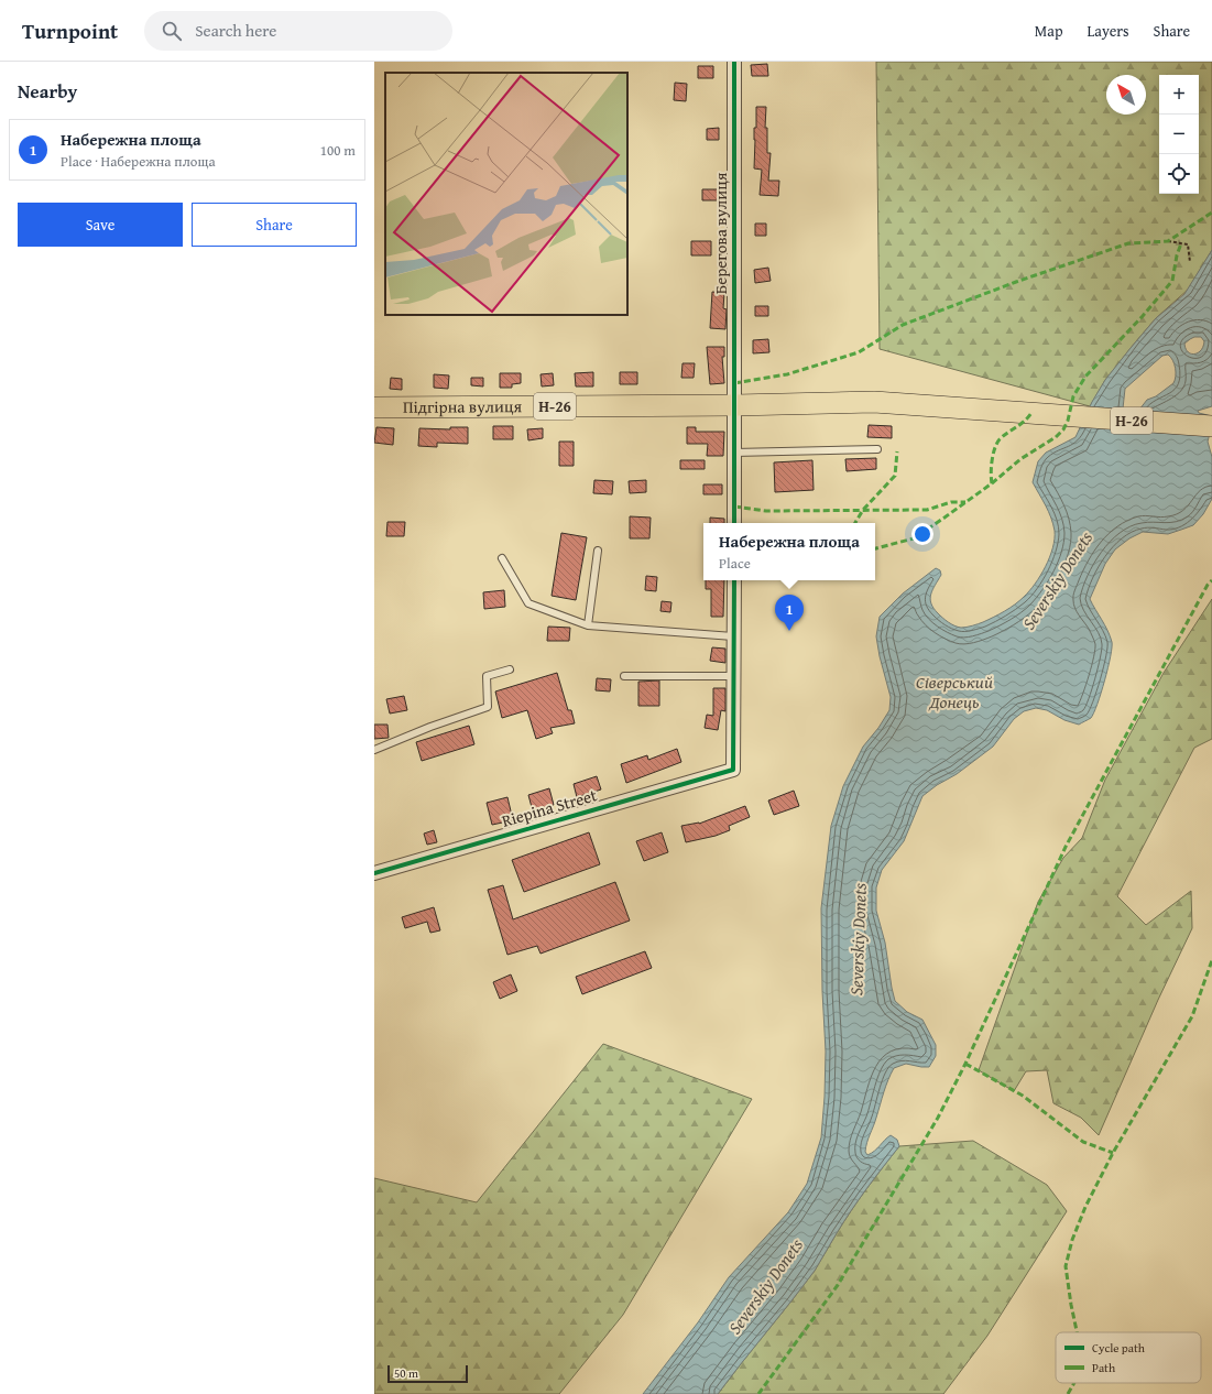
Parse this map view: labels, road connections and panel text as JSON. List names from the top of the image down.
{
  "streets": {
    "main road": ["Підгірна вулиця", "Н-26"],
    "street": ["Берегова вулиця", "Riepina Street"]
  },
  "crossings": [
    ["Берегова вулиця", "Підгірна вулиця"],
    ["Берегова вулиця", "Н-26"],
    ["Підгірна вулиця", "Н-26"]
  ],
  "water": ["Severskiy Donets", "Сіверський Донець"],
  "legend": ["Cycle path", "Path"],
  "scale_bar": "50 m",
  "north": "top left",
  "page": {
    "header": "Turnpoint",
    "search": "Search here",
    "nav": ["Map", "Layers", "Share"],
    "heading": "Nearby",
    "map_buttons": ["+", "−"],
    "list": [
      {
        "mark": "1",
        "name": "Набережна площа",
        "note": "Place · Набережна площа",
        "value": "100 m"
      }
    ],
    "buttons": ["Save", "Share"],
    "popup": ["Набережна площа", "Place"],
    "pins": "1",
    "scale": "50 m"
  }
}
